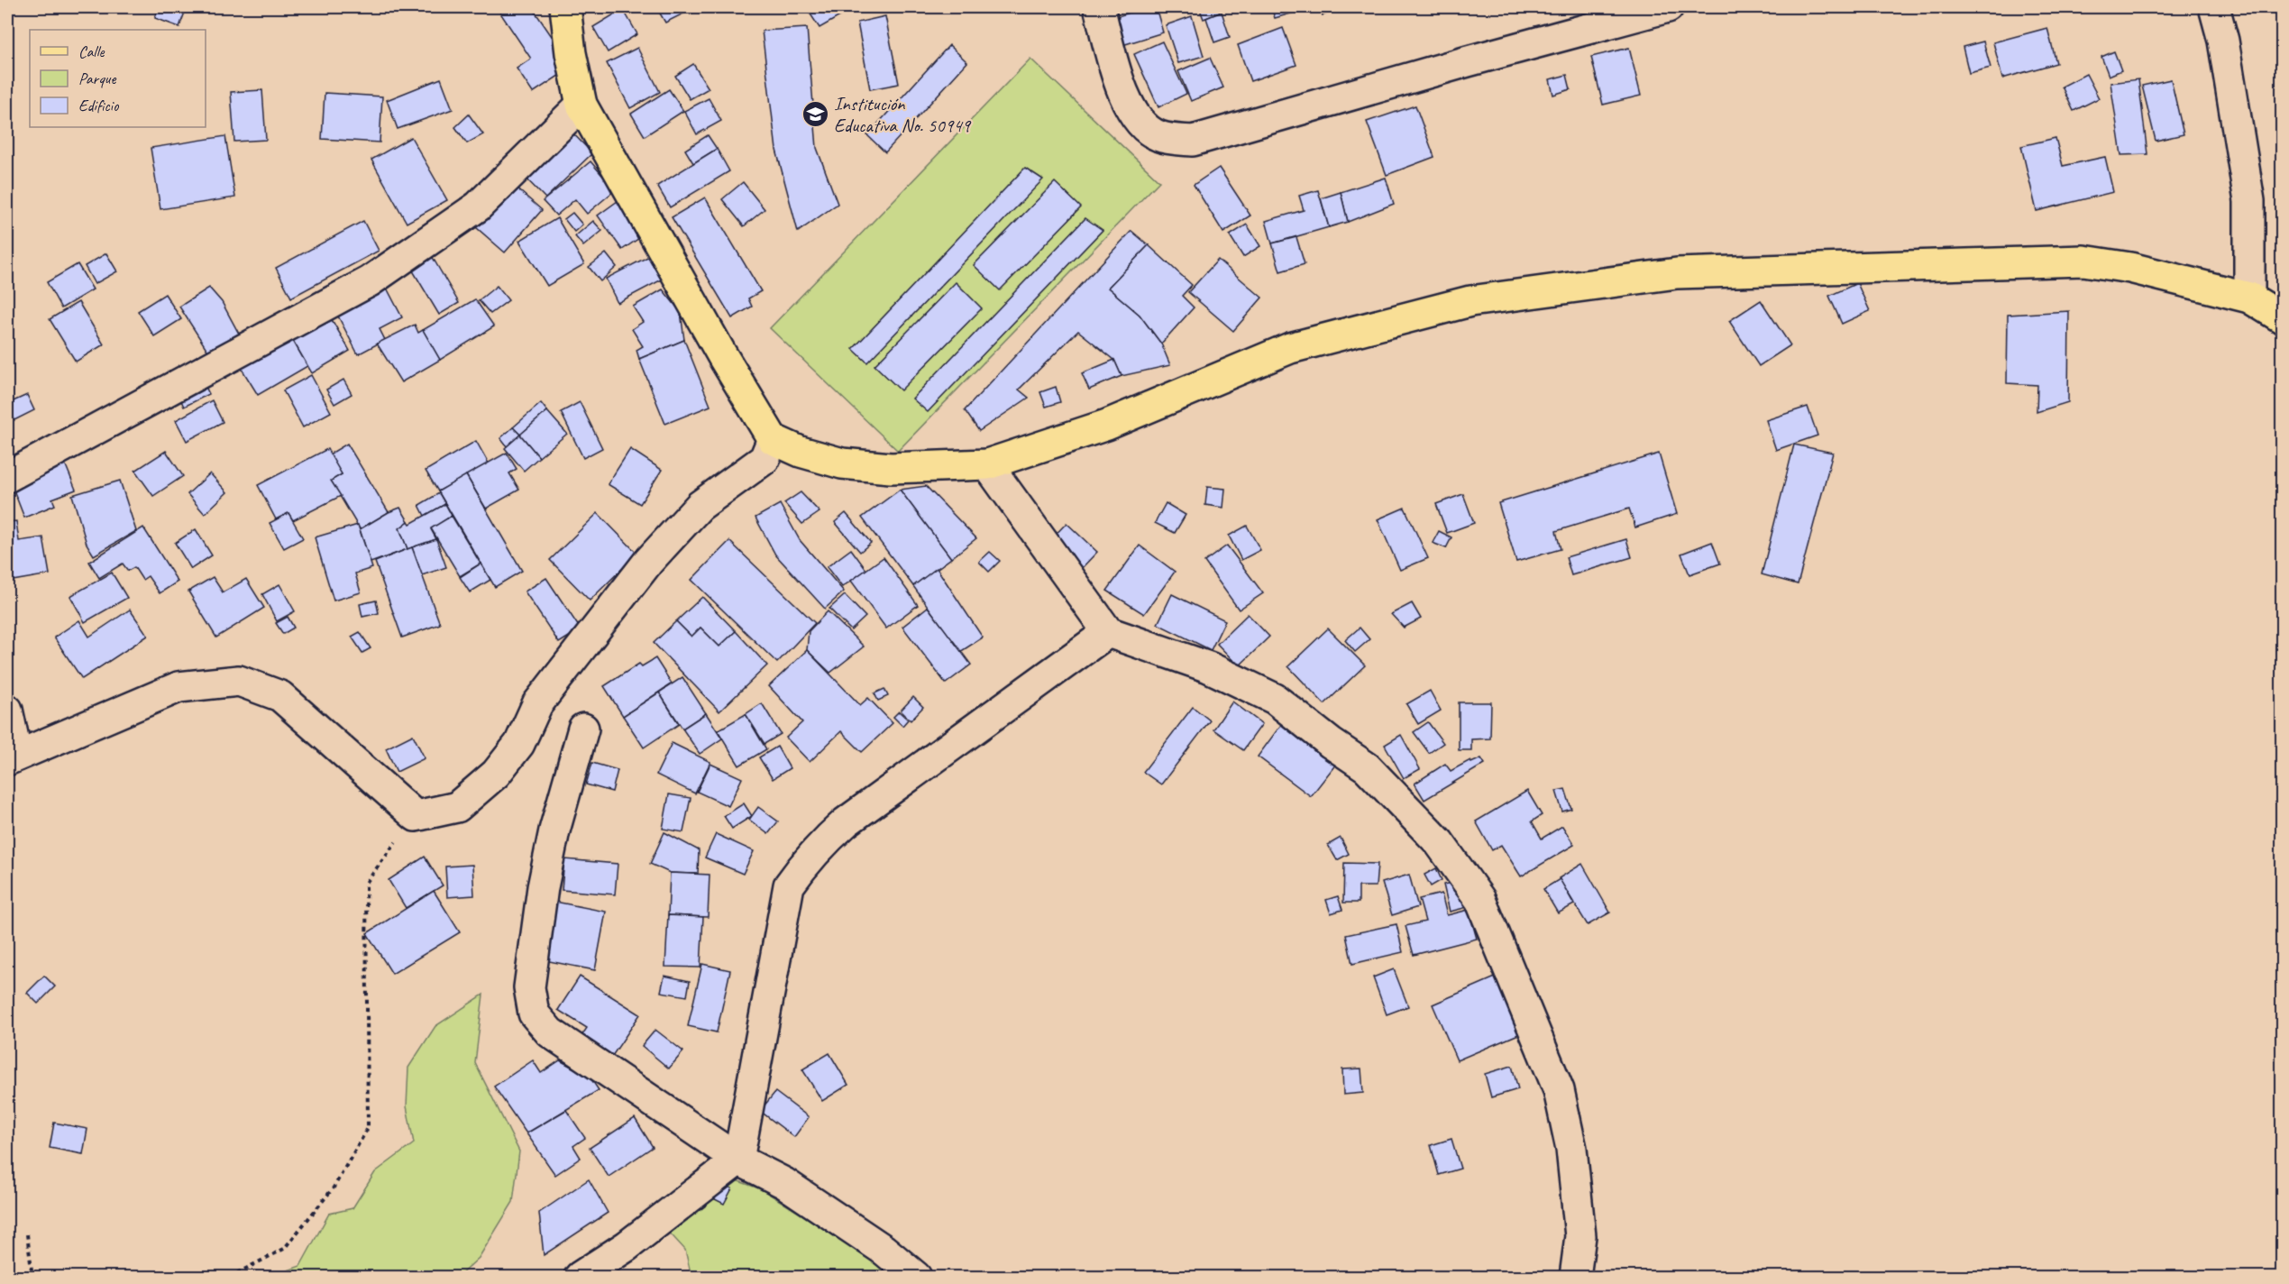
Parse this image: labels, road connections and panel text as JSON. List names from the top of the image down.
{
  "places": {
    "school or university": ["Institución Educativa No. 50949"]
  },
  "legend": ["Calle", "Parque", "Edificio"]
}
